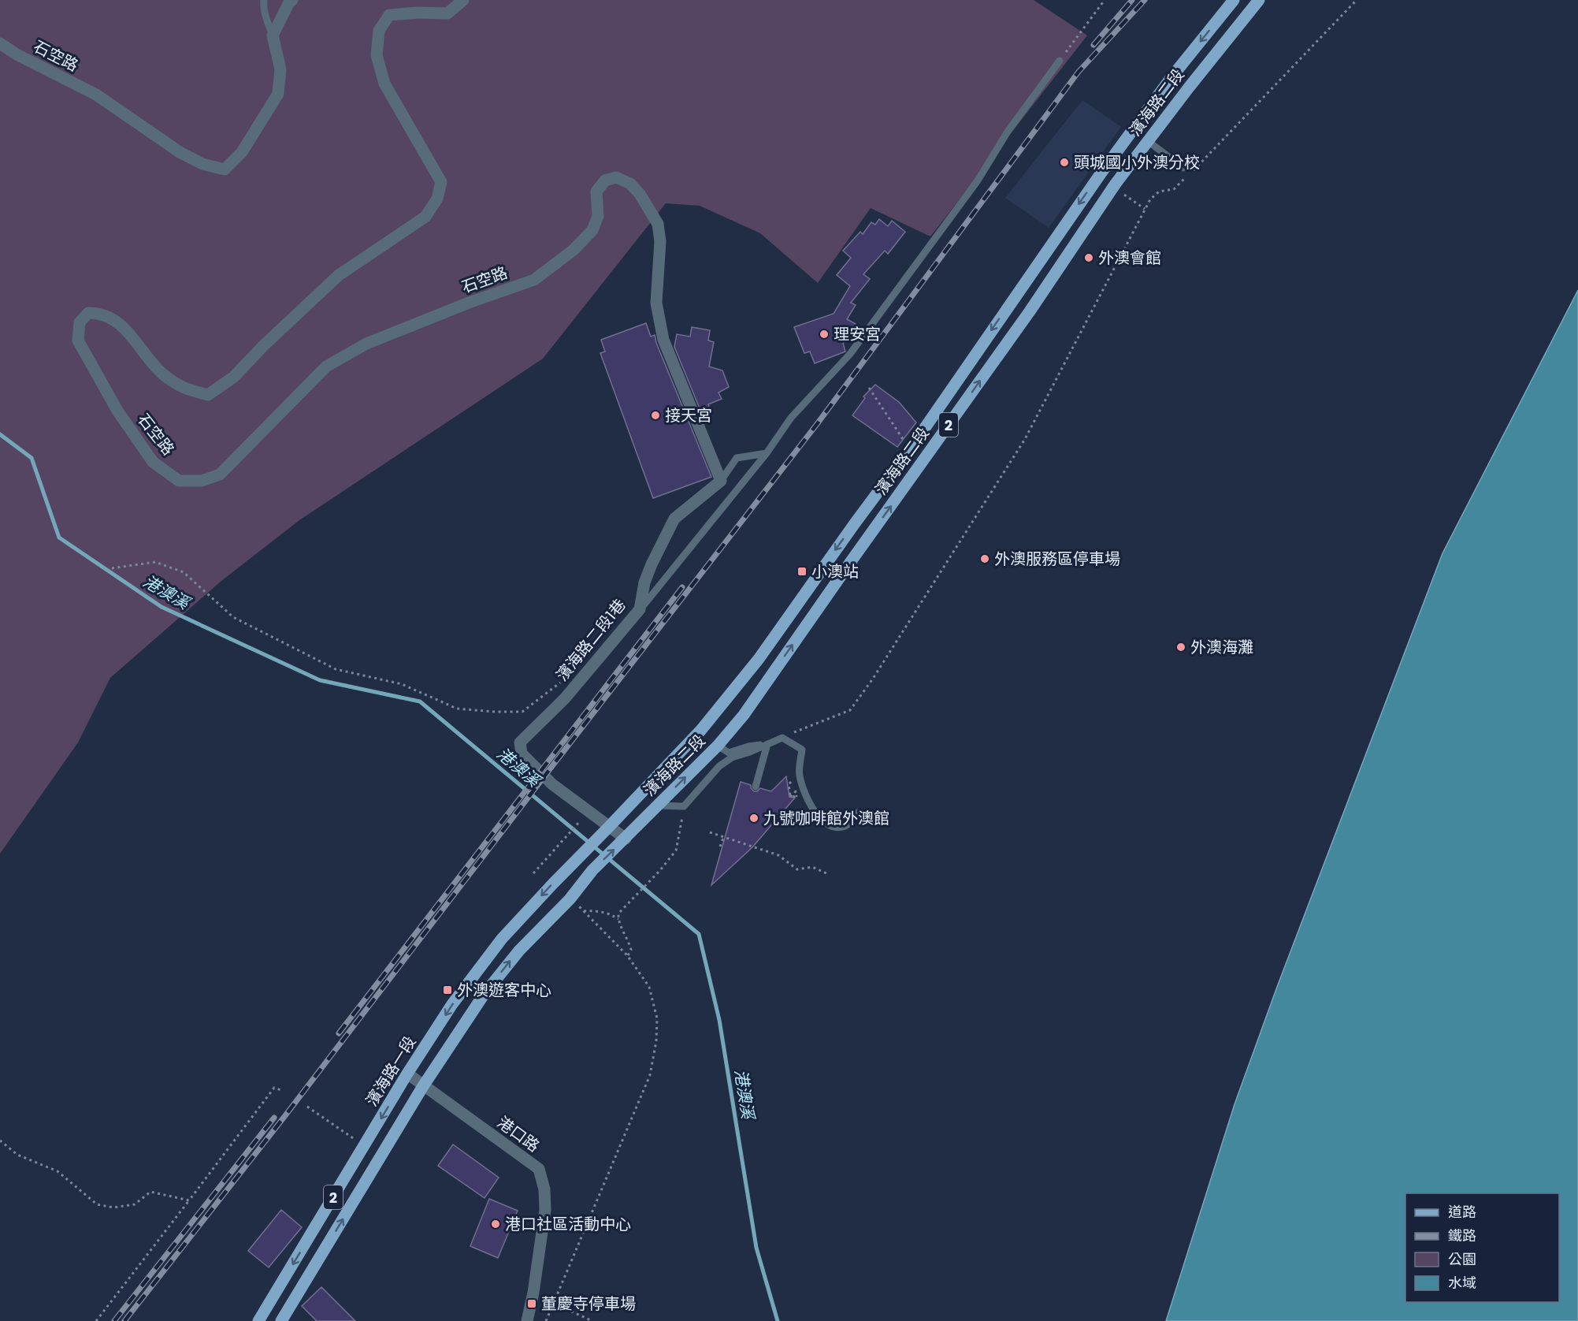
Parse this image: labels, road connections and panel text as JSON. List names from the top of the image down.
{
  "streets": {
    "main road": ["濱海路二段", "2", "濱海路一段"],
    "street": ["石空路", "濱海路二段1巷", "港口路"]
  },
  "crossings": [
    ["石空路", "濱海路二段1巷"],
    ["濱海路二段", "2"],
    ["濱海路二段", "濱海路二段1巷"],
    ["濱海路二段", "濱海路一段"],
    ["2", "濱海路二段1巷"],
    ["2", "港口路"],
    ["濱海路二段1巷", "濱海路一段"],
    ["濱海路一段", "港口路"]
  ],
  "water": ["港澳溪"],
  "places": {
    "other": [
      "頭城國小外澳分校",
      "外澳會館",
      "理安宮",
      "接天宮",
      "外澳服務區停車場",
      "外澳海灘",
      "九號咖啡館外澳館",
      "港口社區活動中心"
    ],
    "transit": ["小澳站", "外澳遊客中心", "董慶寺停車場"]
  },
  "legend": [
    "道路",
    "鐵路",
    "公園",
    "水域"
  ]
}
